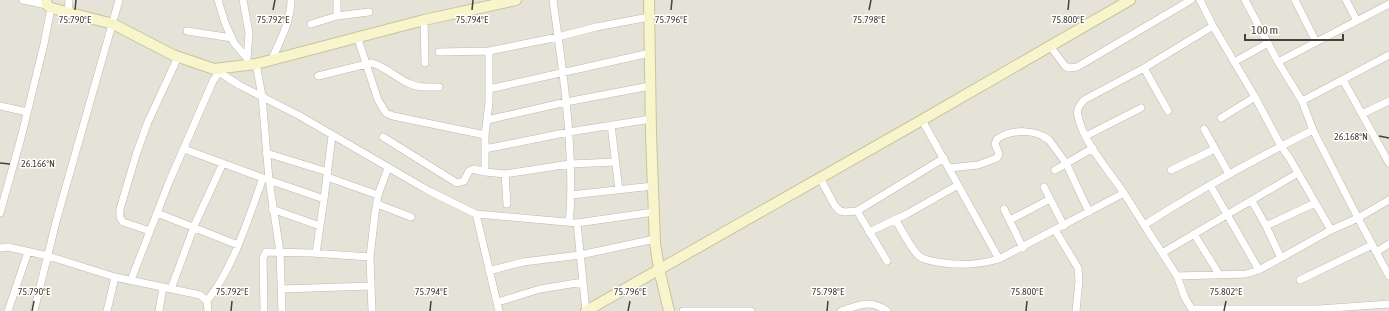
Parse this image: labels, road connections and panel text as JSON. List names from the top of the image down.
{
  "scale_bar": "100 m",
  "coordinates": [
    "75.790°E",
    "75.792°E",
    "75.794°E",
    "75.796°E",
    "75.798°E",
    "75.800°E",
    "26.168°N",
    "26.166°N",
    "75.802°E"
  ]
}
